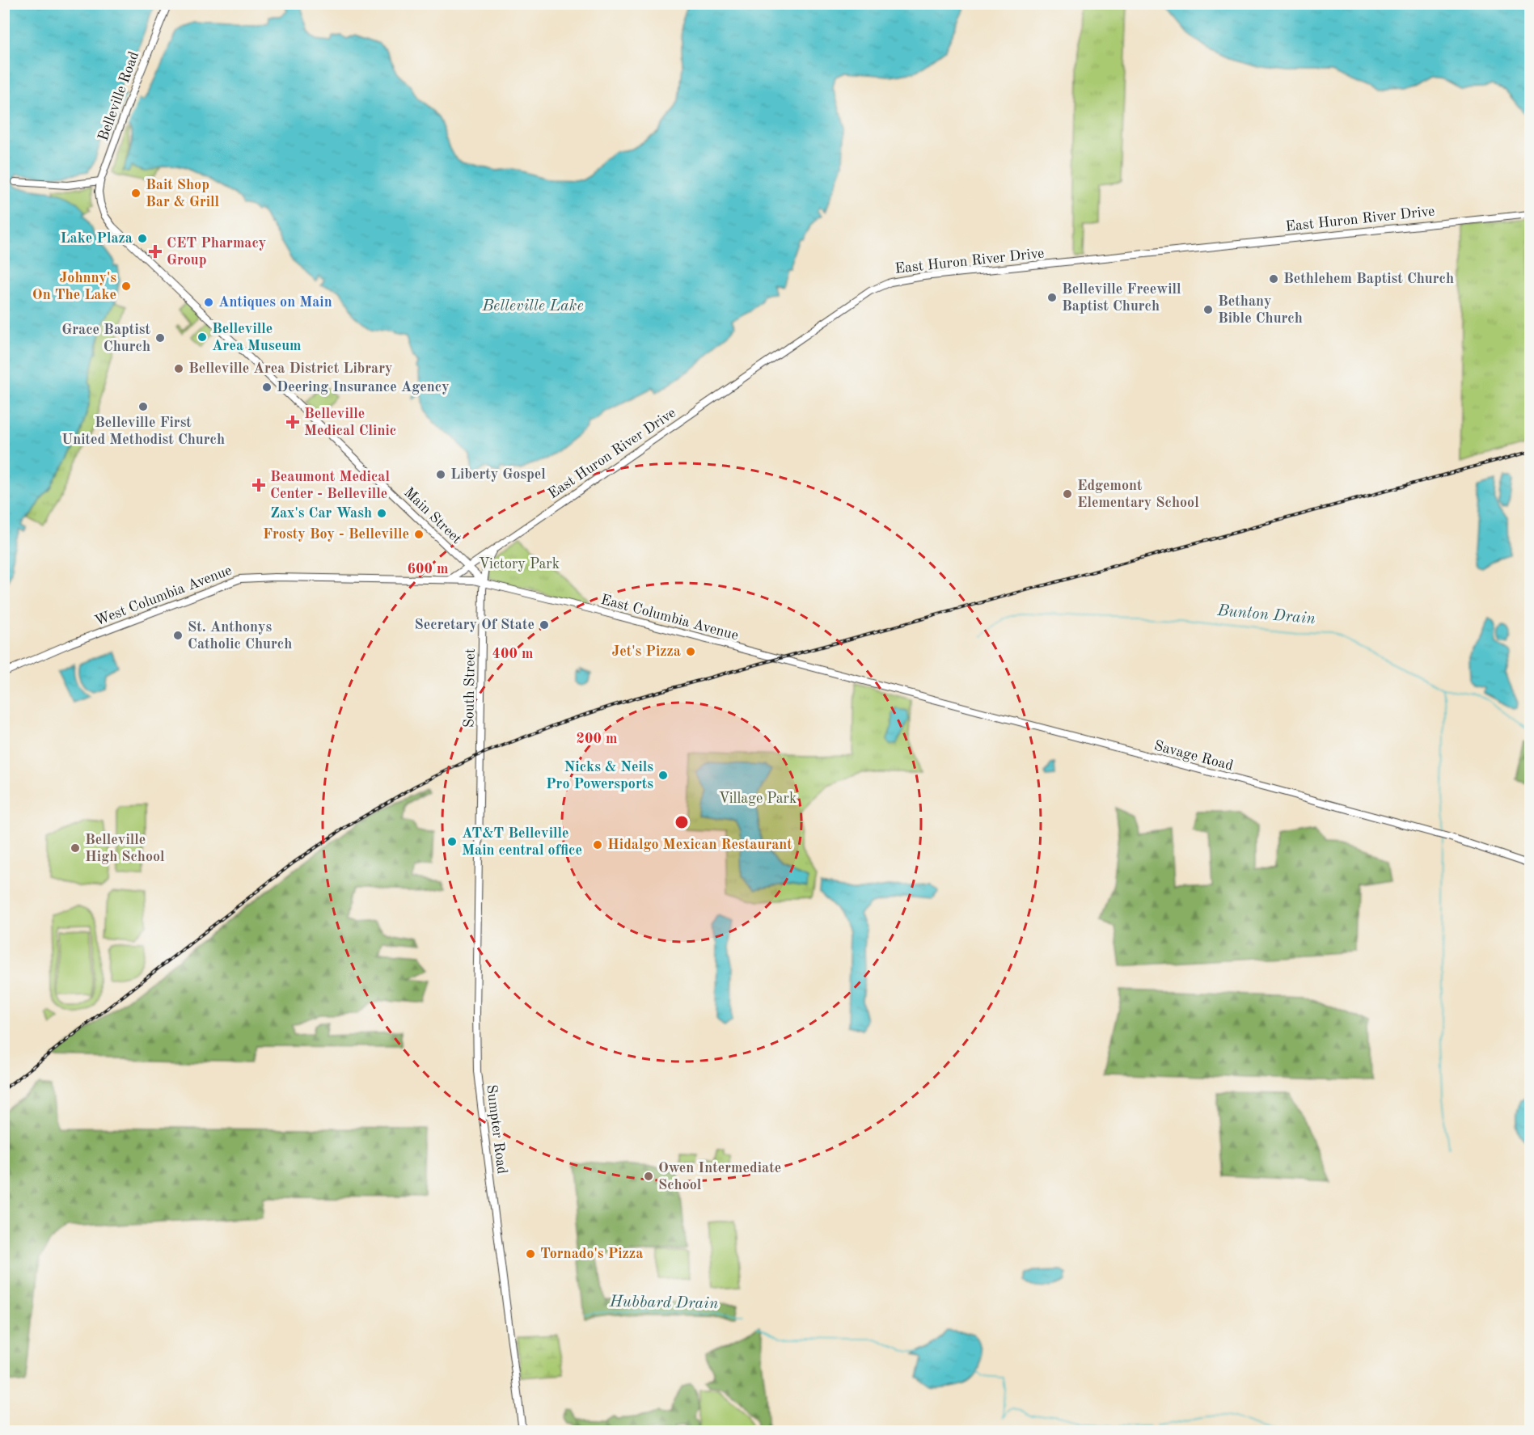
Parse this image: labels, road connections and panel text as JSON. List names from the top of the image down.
{
  "streets": {
    "main road": [
      "Belleville Road",
      "East Huron River Drive",
      "Main Street",
      "West Columbia Avenue",
      "East Columbia Avenue",
      "South Street",
      "Savage Road",
      "Sumpter Road"
    ]
  },
  "crossings": [
    ["Belleville Road", "Main Street"],
    ["East Huron River Drive", "Main Street"],
    ["East Huron River Drive", "West Columbia Avenue"],
    ["East Huron River Drive", "South Street"],
    ["Main Street", "West Columbia Avenue"],
    ["Main Street", "East Columbia Avenue"],
    ["Main Street", "South Street"],
    ["West Columbia Avenue", "East Columbia Avenue"],
    ["West Columbia Avenue", "South Street"],
    ["East Columbia Avenue", "South Street"],
    ["East Columbia Avenue", "Savage Road"],
    ["South Street", "Sumpter Road"]
  ],
  "water": ["Belleville Lake", "Bunton Drain", "Hubbard Drain"],
  "parks": ["Victory Park", "Village Park"],
  "places": {
    "other": [
      "Bait Shop Bar & Grill",
      "Lake Plaza",
      "Bethlehem Baptist Church",
      "Johnny's On The Lake",
      "Belleville Freewill Baptist Church",
      "Antiques on Main",
      "Bethany Bible Church",
      "Belleville Area Museum",
      "Grace Baptist Church",
      "Belleville Area District Library",
      "Deering Insurance Agency",
      "Belleville First United Methodist Church",
      "Liberty Gospel",
      "Edgemont Elementary School",
      "Zax's Car Wash",
      "Frosty Boy - Belleville",
      "Secretary Of State",
      "St. Anthonys Catholic Church",
      "Jet's Pizza",
      "Nicks & Neils Pro Powersports",
      "AT&T Belleville Main central office",
      "Hidalgo Mexican Restaurant",
      "Belleville High School",
      "Owen Intermediate School",
      "Tornado's Pizza"
    ],
    "health": ["CET Pharmacy Group", "Belleville Medical Clinic", "Beaumont Medical Center - Belleville"]
  },
  "rings": ["600 m", "400 m", "200 m"]
}
